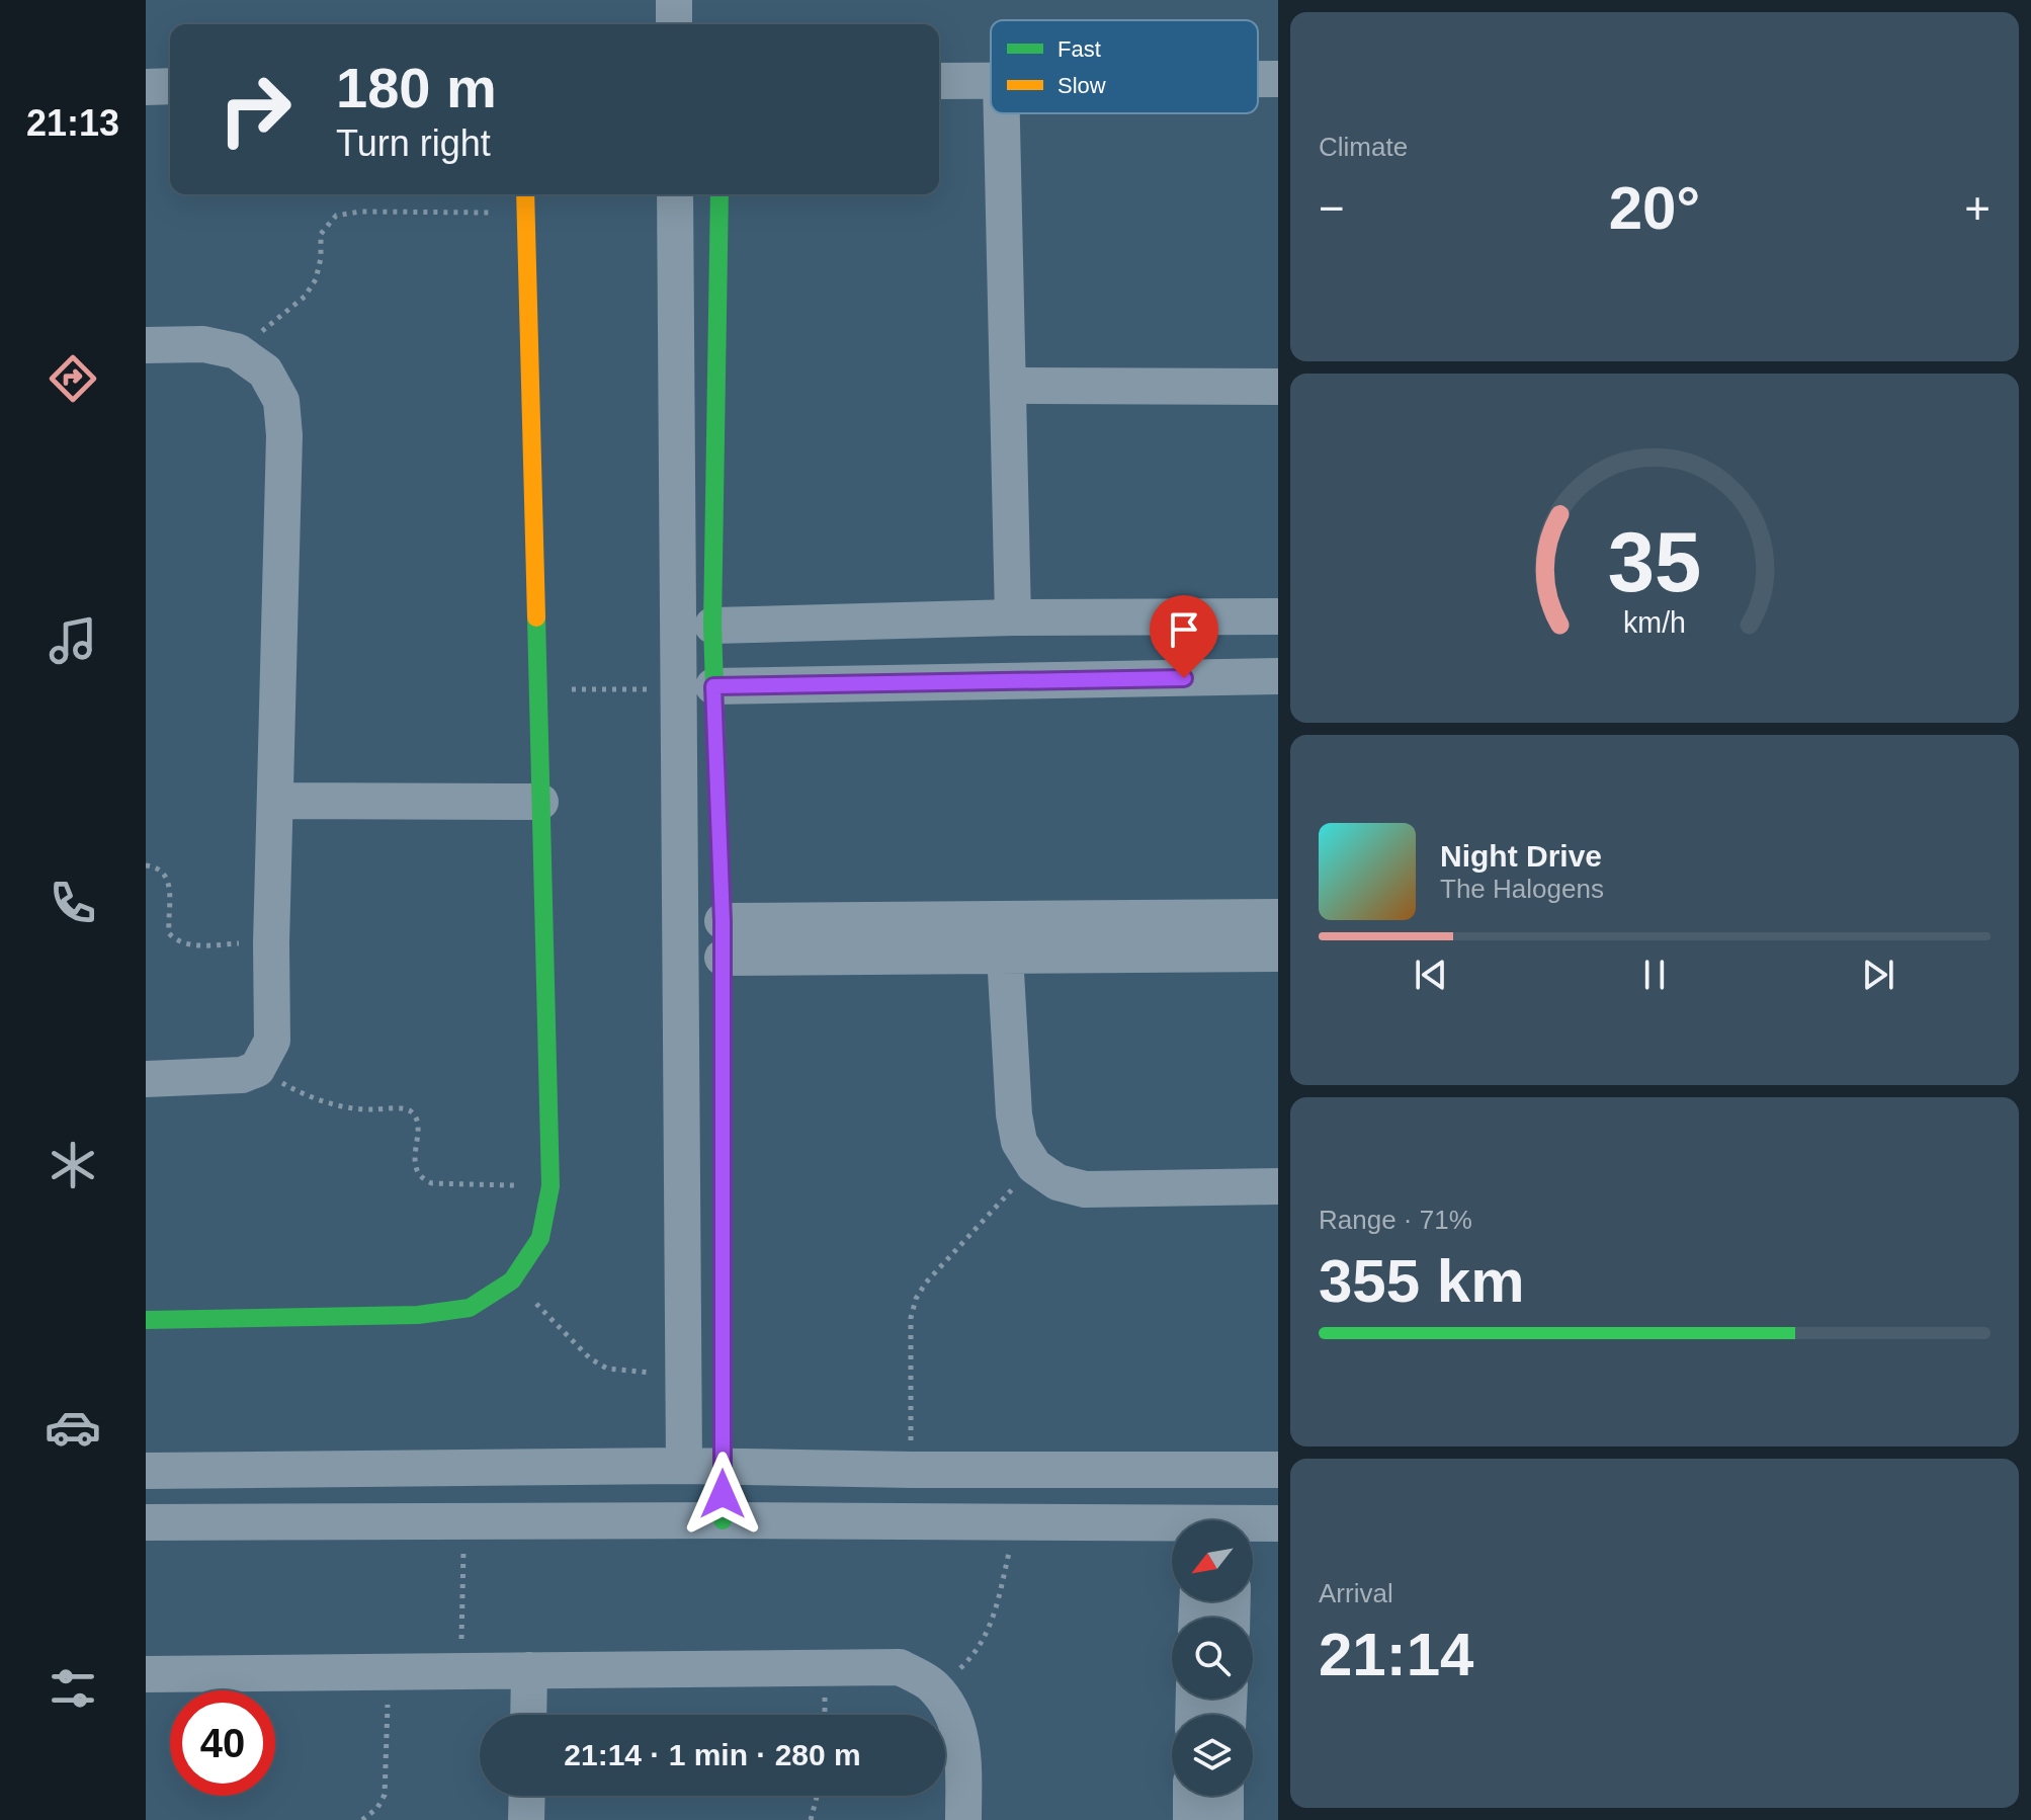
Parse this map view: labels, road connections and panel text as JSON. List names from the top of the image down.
{
  "legend": ["Fast", "Slow"],
  "north": "bottom left",
  "page": {
    "tabs": "21:13",
    "tile": [
      "Climate",
      ["Range · 71%", "355 km"],
      ["Arrival", "21:14"]
    ],
    "turn": ["180 m", "Turn right"],
    "heat": ["−", "20°", "+"],
    "song": ["Night Drive", "The Halogens"],
    "limit": "40",
    "trip": "21:14 · 1 min · 280 m",
    "gauge": ["35", "km/h"]
  }
}
